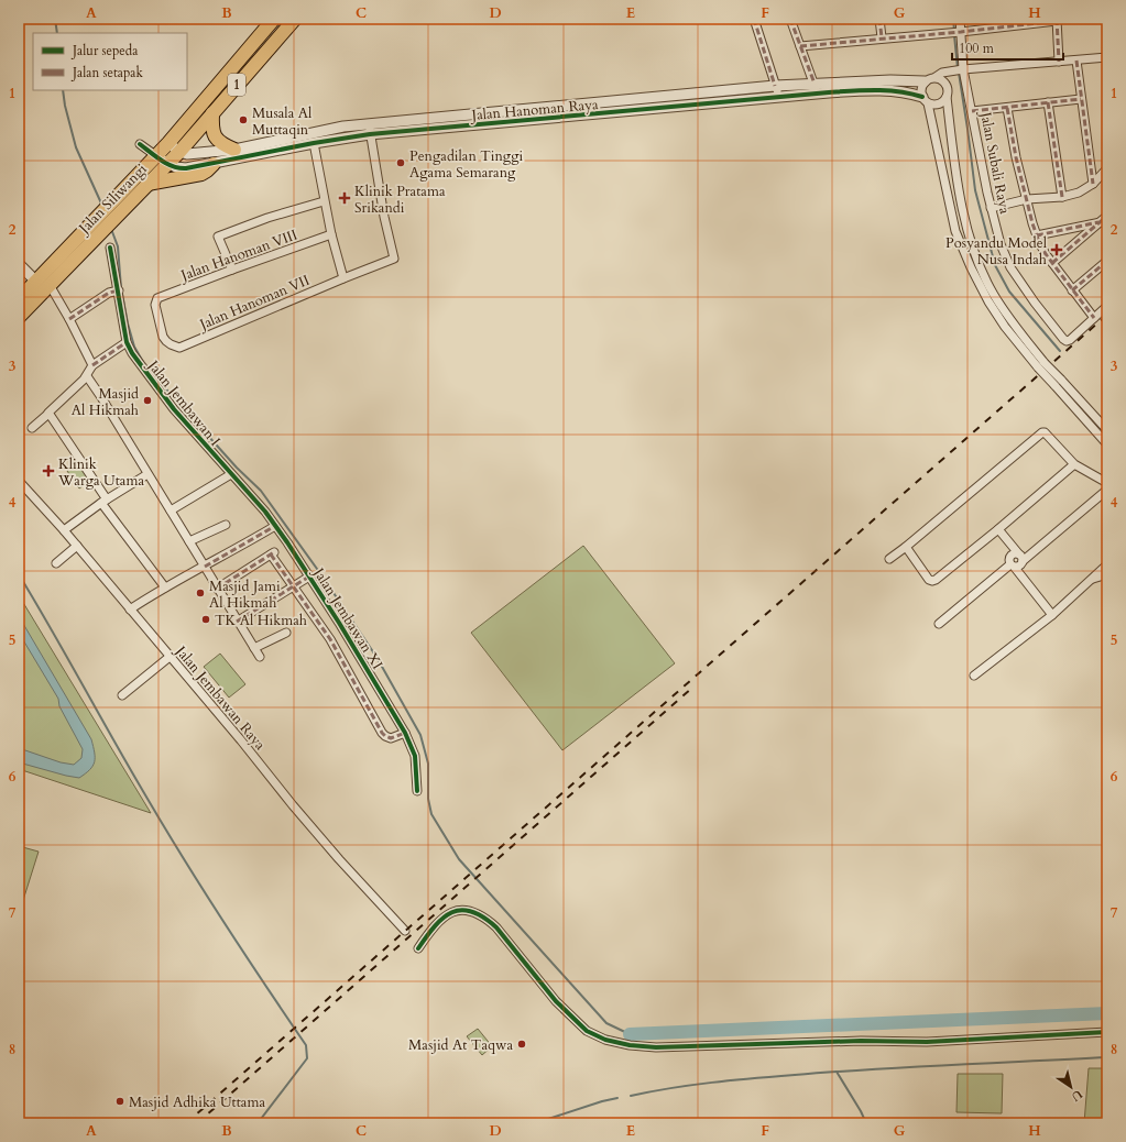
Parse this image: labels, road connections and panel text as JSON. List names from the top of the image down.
{
  "streets": {
    "highway": ["1", "Jalan Siliwangi"],
    "street": [
      "Jalan Hanoman Raya",
      "Jalan Subali Raya",
      "Jalan Hanoman VIII",
      "Jalan Hanoman VII",
      "Jalan Jembawan I",
      "Jalan Jembawan XI",
      "Jalan Jembawan Raya"
    ]
  },
  "crossings": [
    ["Jalan Hanoman Raya", "Jalan Siliwangi"],
    ["Jalan Hanoman Raya", "Jalan Hanoman VII"],
    ["Jalan Hanoman VIII", "Jalan Hanoman VII"],
    ["Jalan Jembawan I", "Jalan Jembawan XI"]
  ],
  "places": {
    "other": [
      "Musala Al Muttaqin",
      "Pengadilan Tinggi Agama Semarang",
      "Masjid Al Hikmah",
      "Masjid Jami Al Hikmah",
      "TK Al Hikmah",
      "Masjid At Taqwa",
      "Masjid Adhika Uttama"
    ],
    "health": ["Klinik Pratama Srikandi", "Posyandu Model Nusa Indah", "Klinik Warga Utama"]
  },
  "legend": ["Jalur sepeda", "Jalan setapak"],
  "scale_bar": "100 m",
  "north": "bottom right",
  "grid": {
    "columns": [
      "A",
      "B",
      "C",
      "D",
      "E",
      "F",
      "G",
      "H"
    ],
    "rows": [
      "1",
      "2",
      "3",
      "4",
      "5",
      "6",
      "7",
      "8"
    ]
  }
}
